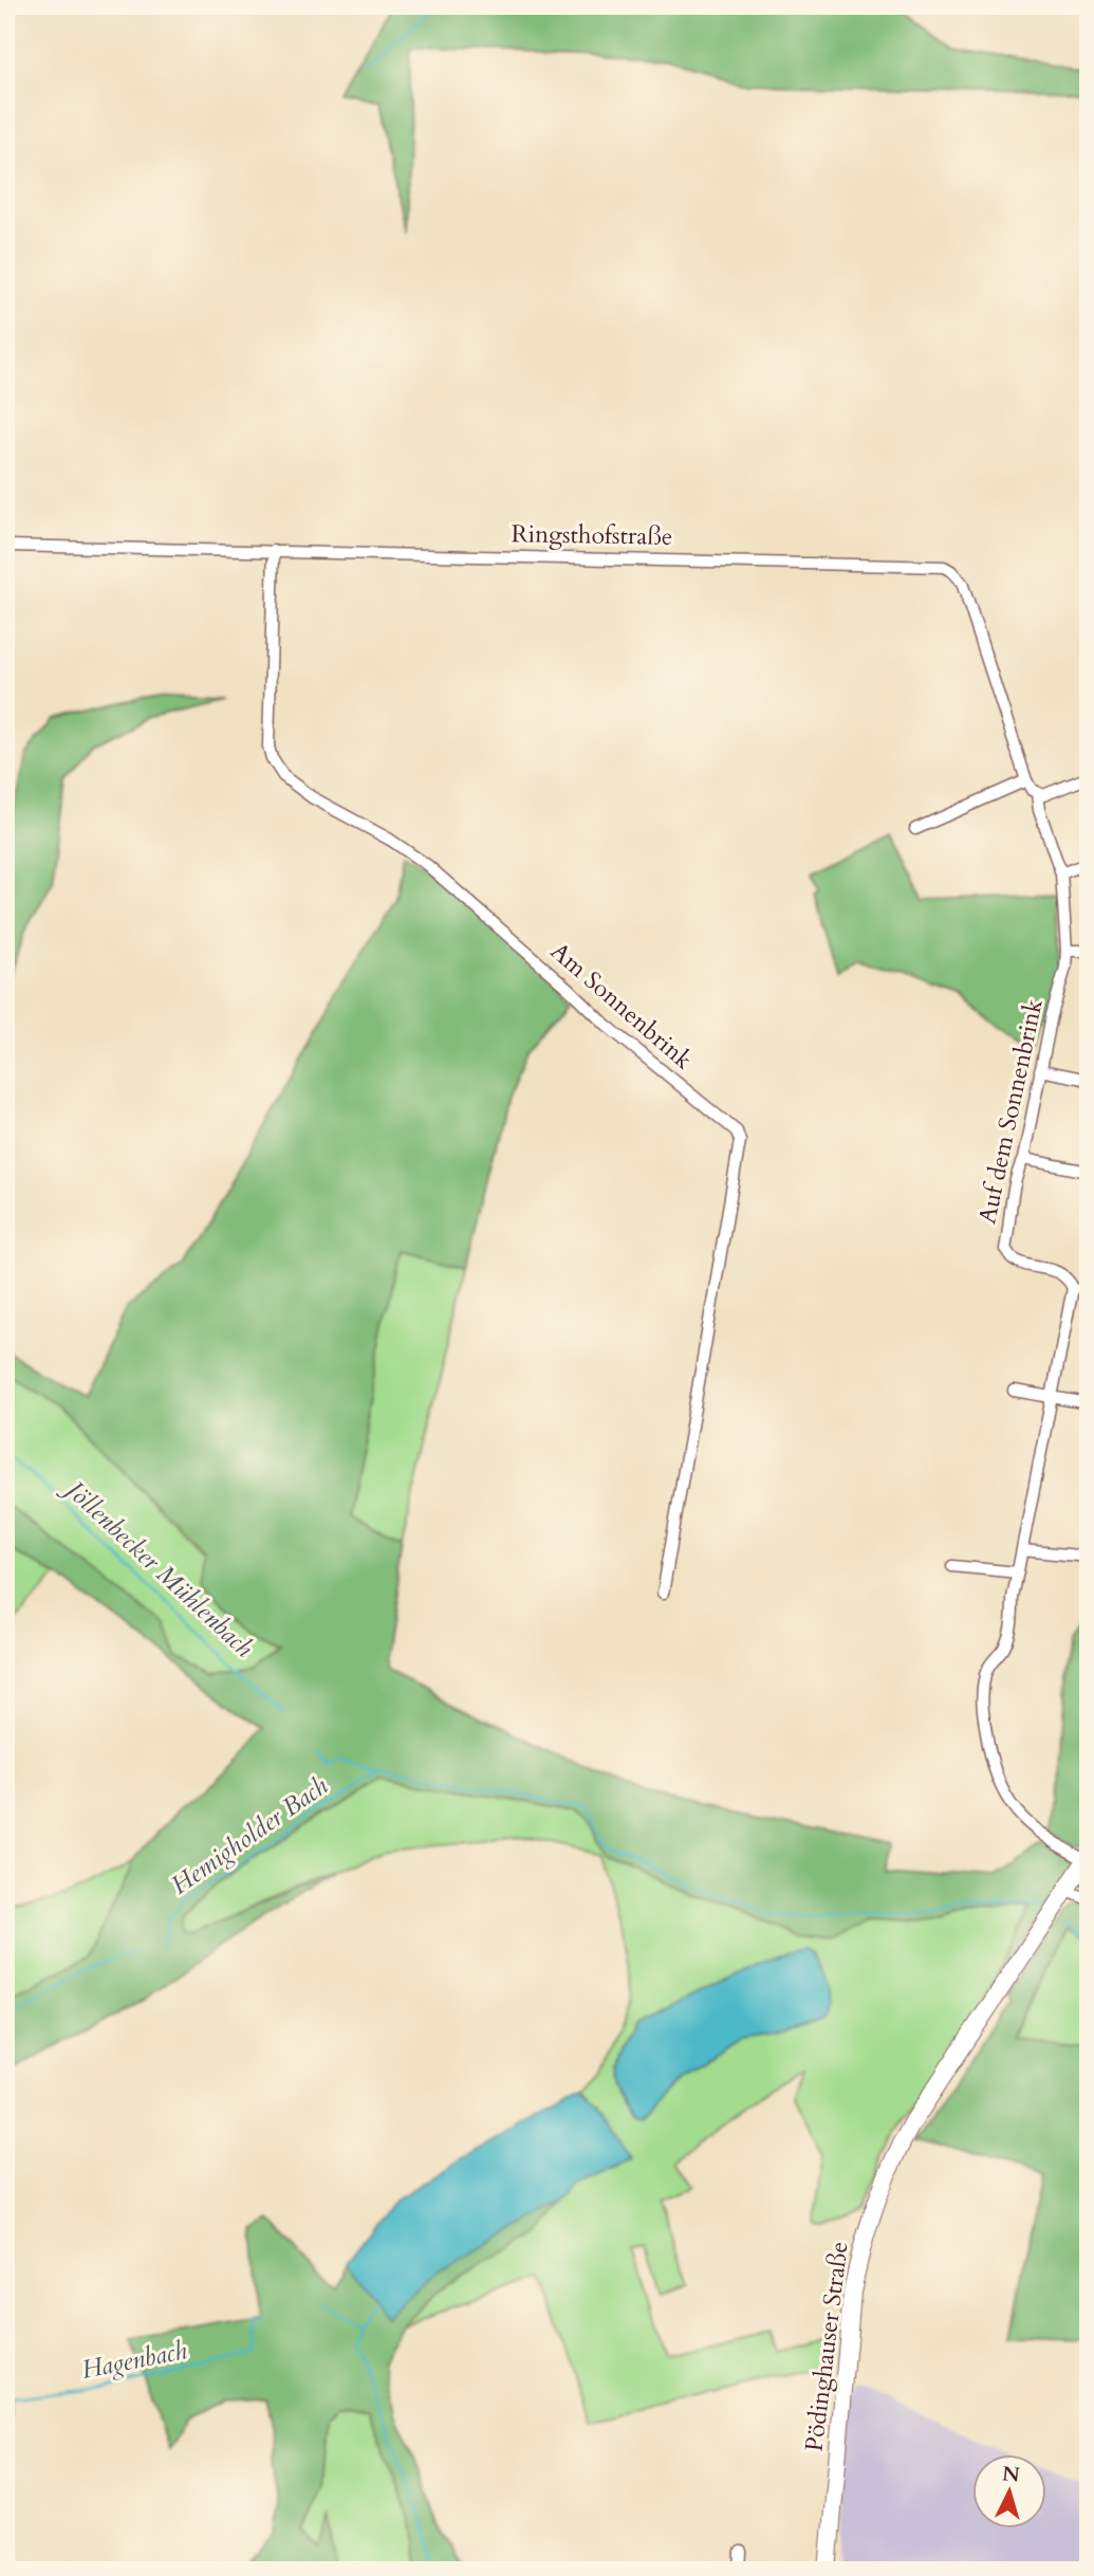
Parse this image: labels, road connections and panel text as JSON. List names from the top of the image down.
{
  "streets": {
    "main road": ["Pödinghauser Straße"],
    "street": ["Ringsthofstraße", "Am Sonnenbrink", "Auf dem Sonnenbrink"]
  },
  "crossings": [
    ["Ringsthofstraße", "Am Sonnenbrink"],
    ["Ringsthofstraße", "Auf dem Sonnenbrink"],
    ["Auf dem Sonnenbrink", "Pödinghauser Straße"]
  ],
  "water": ["Jöllenbecker Mühlenbach", "Hemigholder Bach", "Hagenbach"],
  "north": "top"
}
